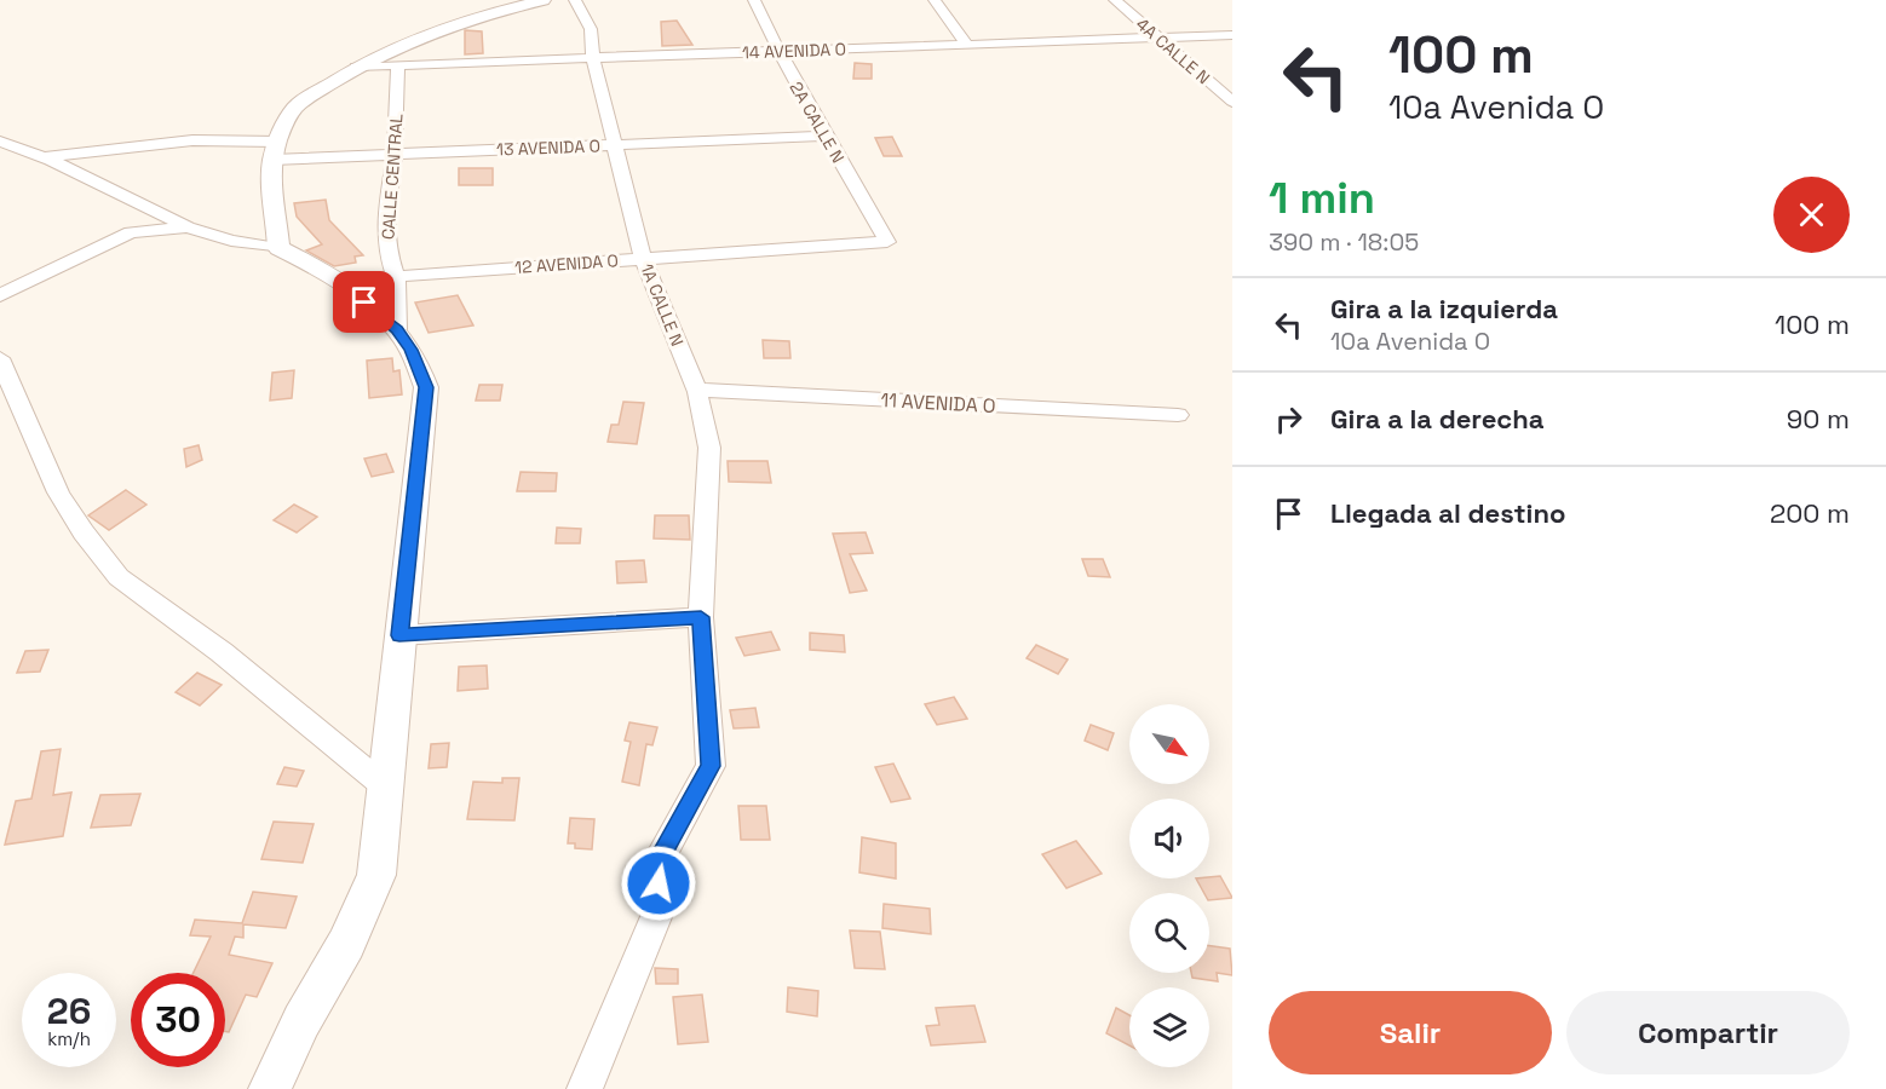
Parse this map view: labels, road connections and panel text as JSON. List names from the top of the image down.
{
  "streets": {
    "street": [
      "14 AVENIDA O",
      "4A CALLE N",
      "2A CALLE N",
      "13 AVENIDA O",
      "CALLE CENTRAL",
      "12 AVENIDA O",
      "1A CALLE N",
      "11 AVENIDA O"
    ]
  },
  "crossings": [
    ["14 AVENIDA O", "4A CALLE N"],
    ["14 AVENIDA O", "2A CALLE N"],
    ["14 AVENIDA O", "CALLE CENTRAL"],
    ["14 AVENIDA O", "1A CALLE N"],
    ["2A CALLE N", "13 AVENIDA O"],
    ["2A CALLE N", "12 AVENIDA O"],
    ["13 AVENIDA O", "CALLE CENTRAL"],
    ["13 AVENIDA O", "1A CALLE N"],
    ["CALLE CENTRAL", "12 AVENIDA O"],
    ["12 AVENIDA O", "1A CALLE N"],
    ["1A CALLE N", "11 AVENIDA O"]
  ],
  "north": "bottom right",
  "page": {
    "turn": ["100 m", "10a Avenida O"],
    "heading": ["1 min", "390 m · 18:05"],
    "list": [
      {
        "name": "Gira a la izquierda",
        "note": "10a Avenida O",
        "value": "100 m"
      },
      {
        "name": "Gira a la derecha",
        "value": "90 m"
      },
      {
        "name": "Llegada al destino",
        "value": "200 m"
      }
    ],
    "speed": "26 km/h",
    "limit": "30",
    "buttons": ["Salir", "Compartir"]
  }
}
